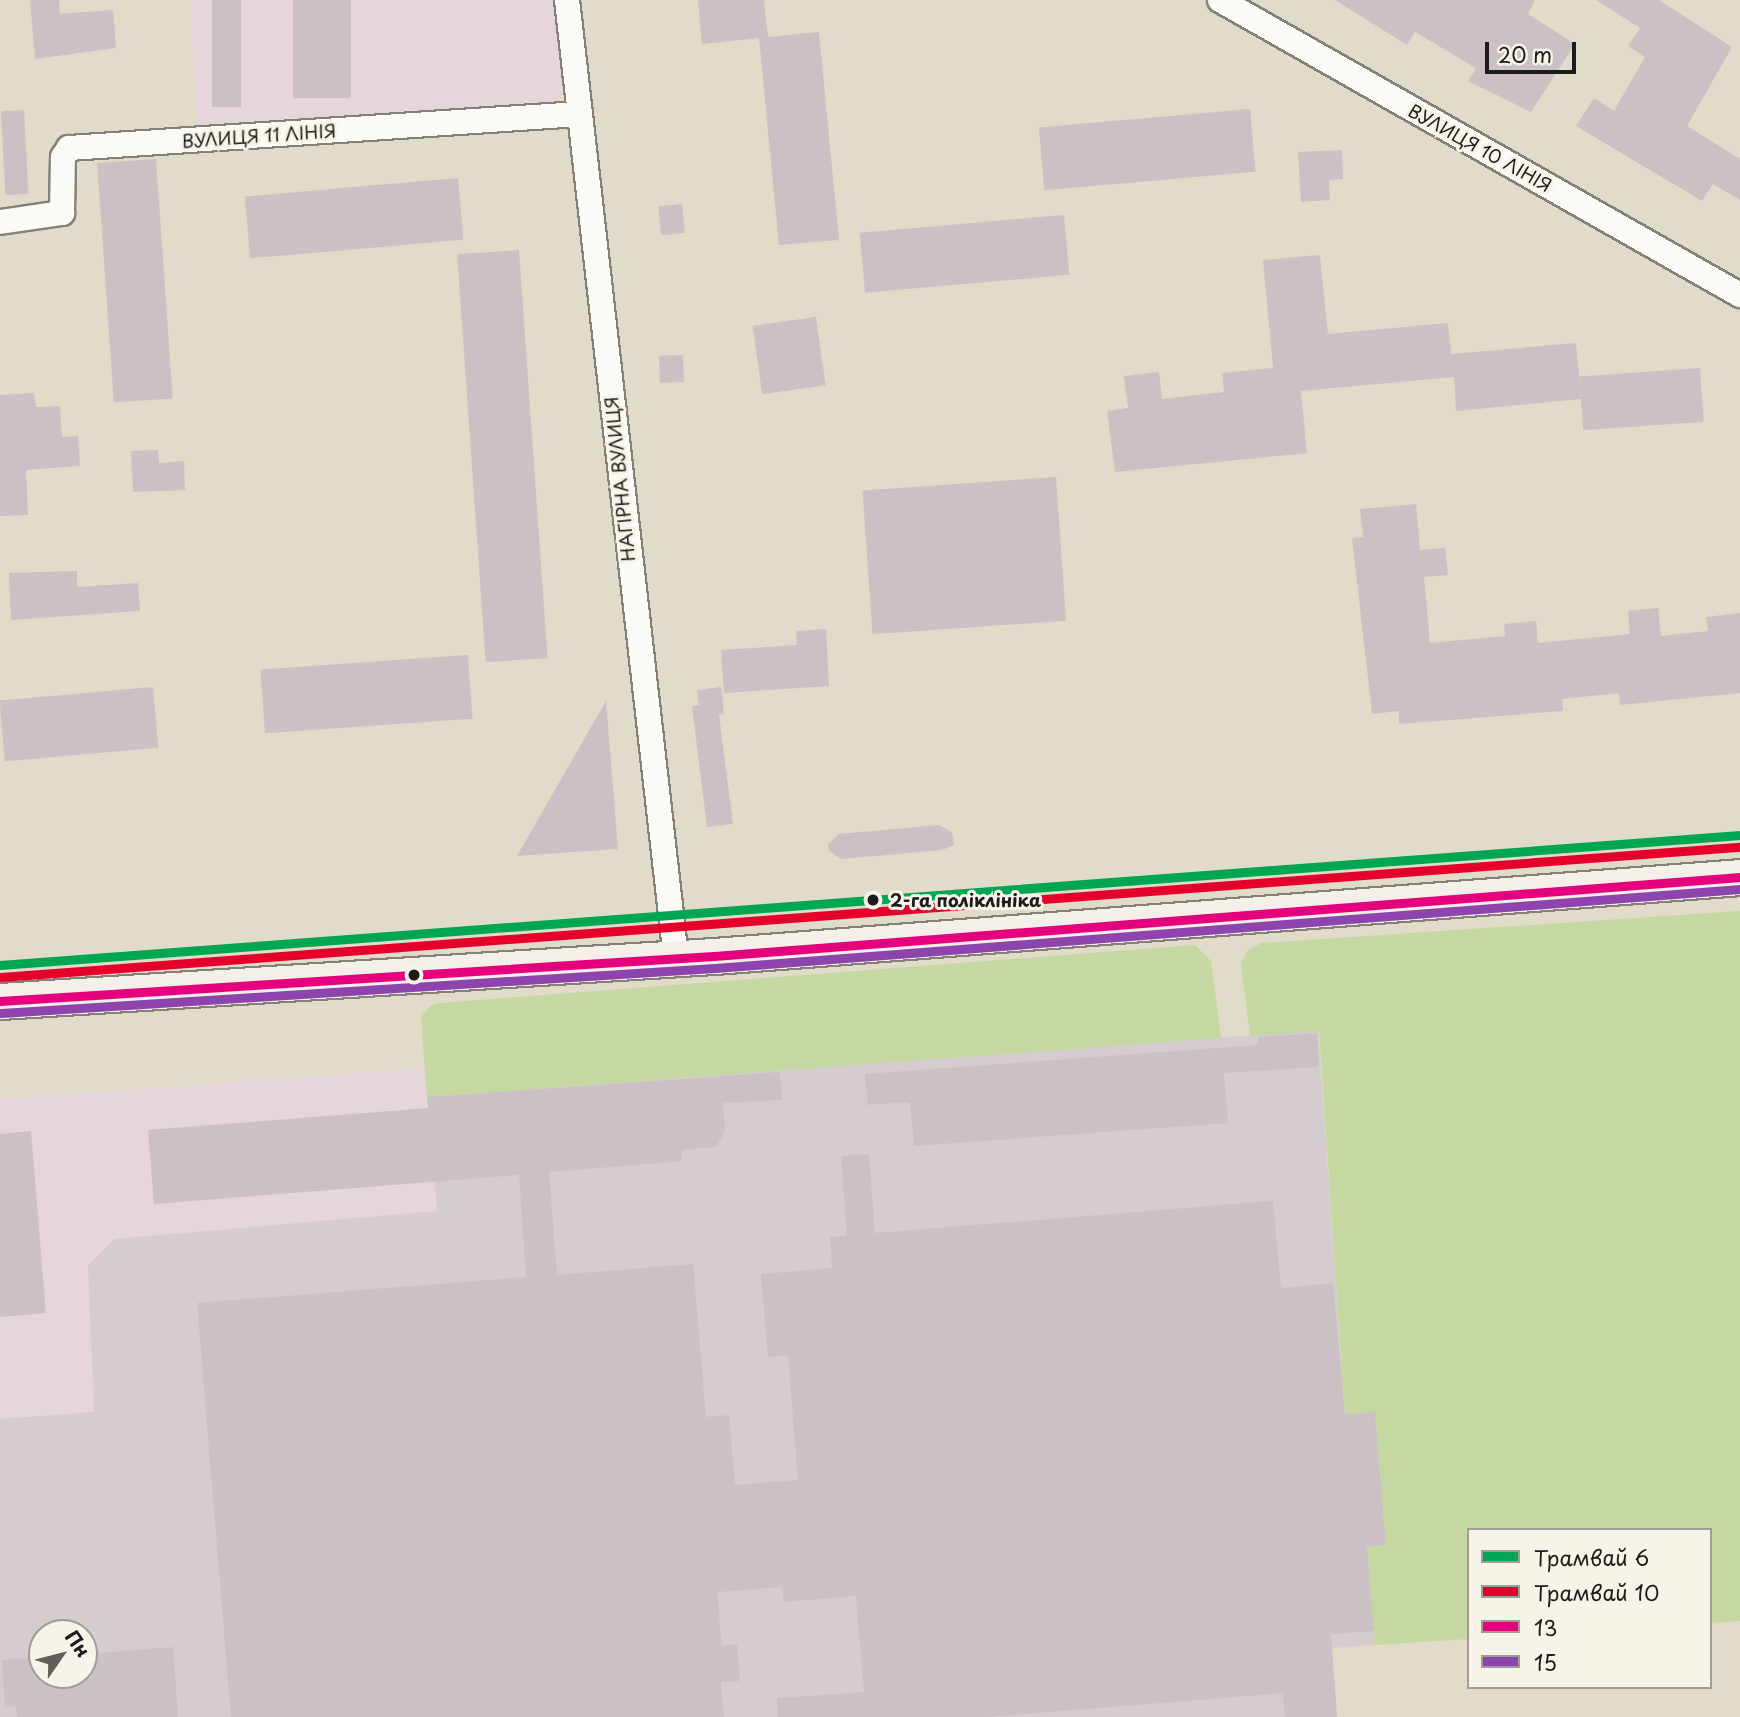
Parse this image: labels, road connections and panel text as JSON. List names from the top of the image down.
{
  "streets": {
    "street": ["ВУЛИЦЯ 11 ЛІНІЯ", "ВУЛИЦЯ 10 ЛІНІЯ", "НАГІРНА ВУЛИЦЯ"]
  },
  "crossings": [
    ["ВУЛИЦЯ 11 ЛІНІЯ", "НАГІРНА ВУЛИЦЯ"]
  ],
  "places": ["2-га поліклініка"],
  "lines": [
    "tram line 6",
    "tram line 10",
    "transit line 13",
    "transit line 15"
  ],
  "legend": [
    "Трамвай 6",
    "Трамвай 10",
    "13",
    "15"
  ],
  "scale_bar": "20 m",
  "north": "top right"
}
